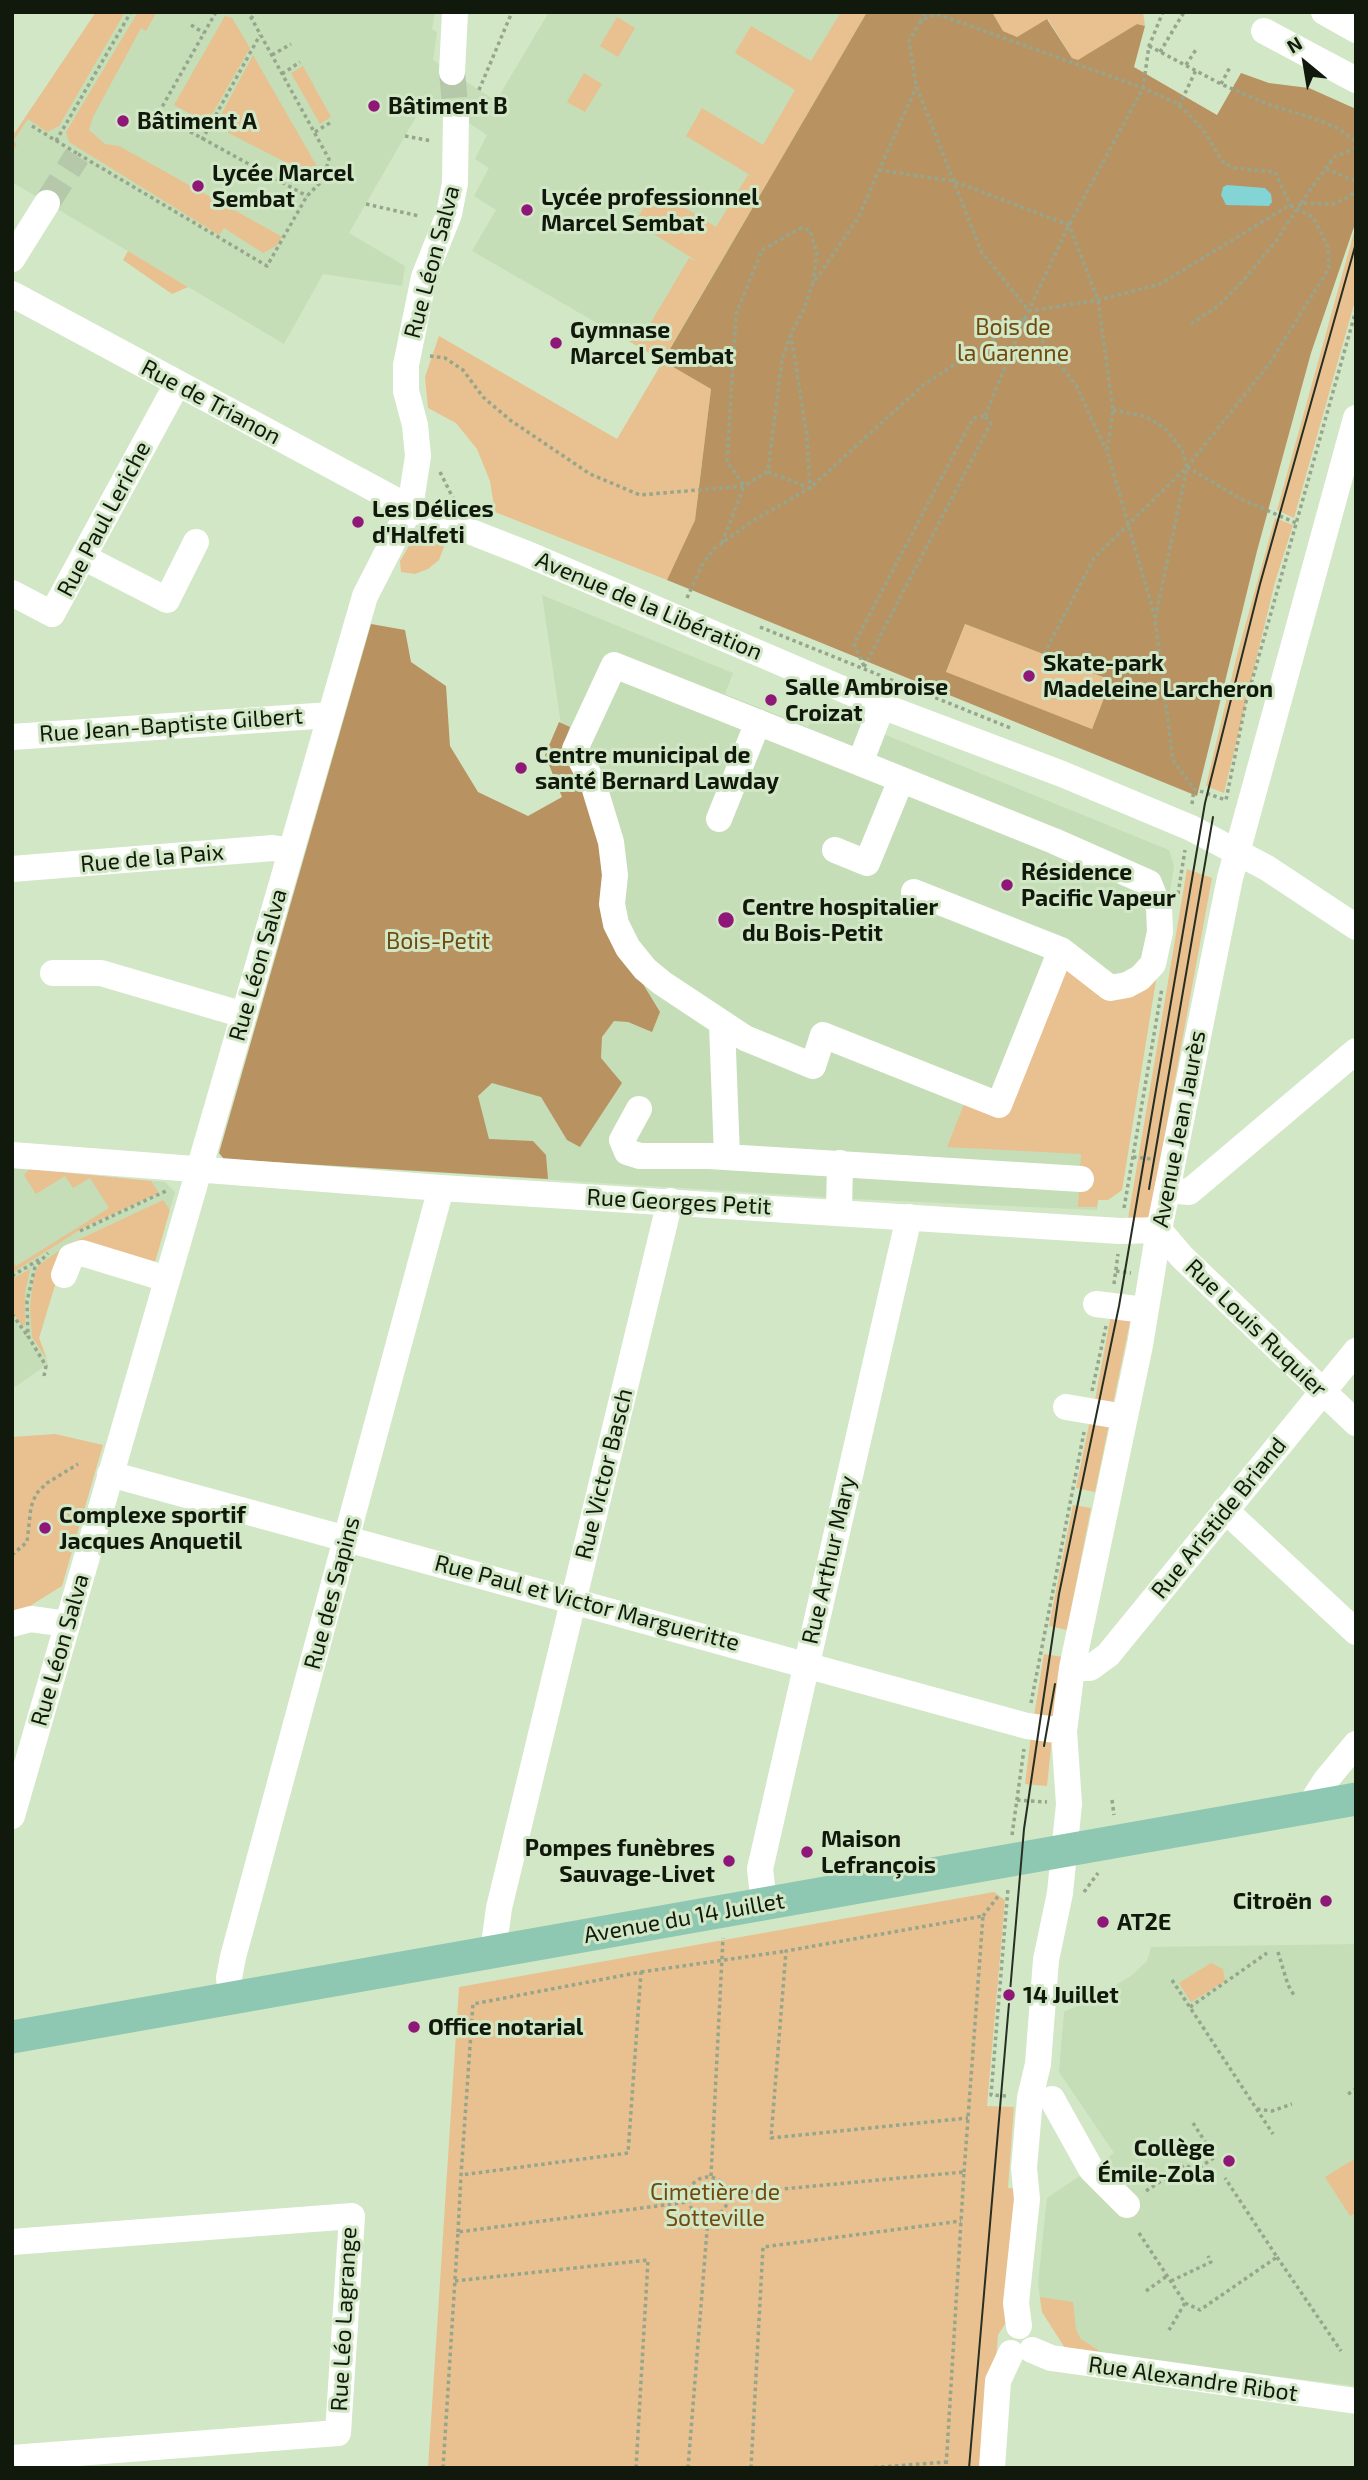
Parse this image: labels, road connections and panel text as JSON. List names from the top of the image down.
{
  "streets": {
    "main road": ["Avenue du 14 Juillet"],
    "street": [
      "Rue Léon Salva",
      "Rue de Trianon",
      "Rue Paul Leriche",
      "Avenue de la Libération",
      "Rue Jean-Baptiste Gilbert",
      "Rue de la Paix",
      "Avenue Jean Jaurès",
      "Rue Georges Petit",
      "Rue Louis Ruquier",
      "Rue Victor Basch",
      "Rue Aristide Briand",
      "Rue Arthur Mary",
      "Rue des Sapins",
      "Rue Paul et Victor Margueritte",
      "Rue Léo Lagrange",
      "Rue Alexandre Ribot"
    ]
  },
  "crossings": [
    ["Rue Léon Salva", "Rue de Trianon"],
    ["Rue Léon Salva", "Avenue de la Libération"],
    ["Rue Léon Salva", "Rue Jean-Baptiste Gilbert"],
    ["Rue Léon Salva", "Rue de la Paix"],
    ["Rue Léon Salva", "Rue Georges Petit"],
    ["Rue Léon Salva", "Rue Paul et Victor Margueritte"],
    ["Rue de Trianon", "Rue Paul Leriche"],
    ["Rue de Trianon", "Avenue de la Libération"],
    ["Avenue de la Libération", "Avenue Jean Jaurès"],
    ["Avenue Jean Jaurès", "Rue Georges Petit"],
    ["Avenue Jean Jaurès", "Rue Louis Ruquier"],
    ["Avenue Jean Jaurès", "Rue Aristide Briand"],
    ["Avenue Jean Jaurès", "Rue Paul et Victor Margueritte"],
    ["Avenue Jean Jaurès", "Avenue du 14 Juillet"],
    ["Avenue Jean Jaurès", "Rue Alexandre Ribot"],
    ["Rue Georges Petit", "Rue Louis Ruquier"],
    ["Rue Georges Petit", "Rue Victor Basch"],
    ["Rue Georges Petit", "Rue Arthur Mary"],
    ["Rue Georges Petit", "Rue des Sapins"],
    ["Rue Louis Ruquier", "Rue Aristide Briand"],
    ["Rue Victor Basch", "Rue Paul et Victor Margueritte"],
    ["Rue Victor Basch", "Avenue du 14 Juillet"],
    ["Rue Arthur Mary", "Rue Paul et Victor Margueritte"],
    ["Rue Arthur Mary", "Avenue du 14 Juillet"],
    ["Rue des Sapins", "Rue Paul et Victor Margueritte"],
    ["Rue des Sapins", "Avenue du 14 Juillet"]
  ],
  "parks": ["Bois de la Garenne", "Bois-Petit", "Cimetière de Sotteville"],
  "places": [
    "Bâtiment B",
    "Bâtiment A",
    "Lycée Marcel Sembat",
    "Lycée professionnel Marcel Sembat",
    "Gymnase Marcel Sembat",
    "Les Délices d'Halfeti",
    "Skate-park Madeleine Larcheron",
    "Salle Ambroise Croizat",
    "Centre municipal de santé Bernard Lawday",
    "Résidence Pacific Vapeur",
    "Centre hospitalier du Bois-Petit",
    "Complexe sportif Jacques Anquetil",
    "Maison Lefrançois",
    "Pompes funèbres Sauvage-Livet",
    "Citroën",
    "AT2E",
    "14 Juillet",
    "Office notarial",
    "Collège Émile-Zola"
  ],
  "north": "top left"
}
